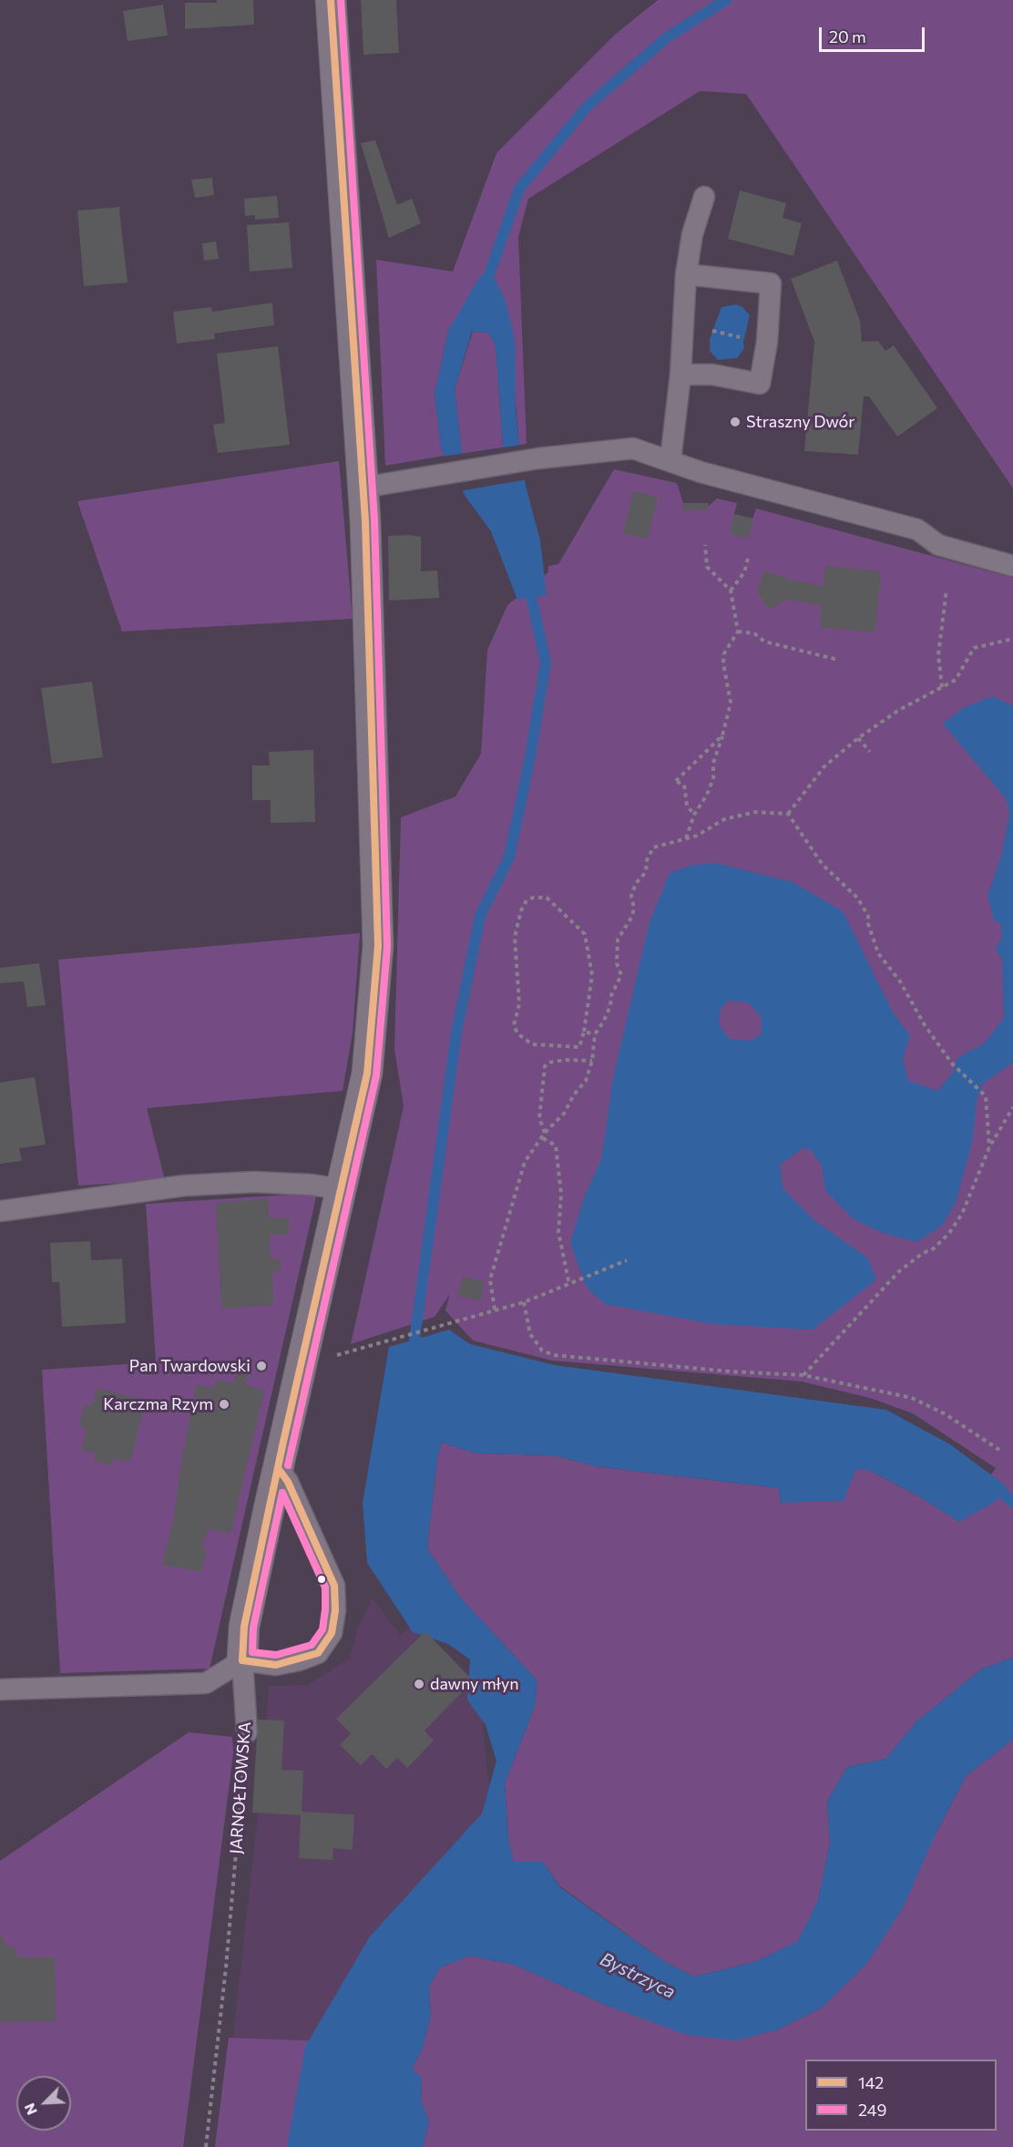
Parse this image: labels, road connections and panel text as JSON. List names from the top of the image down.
{
  "streets": {
    "street": ["JARNOŁTOWSKA"]
  },
  "water": ["Bystrzyca"],
  "places": [
    "Straszny Dwór",
    "Pan Twardowski",
    "Karczma Rzym",
    "dawny młyn"
  ],
  "lines": ["transit line 142", "transit line 249"],
  "legend": ["142", "249"],
  "scale_bar": "20 m",
  "north": "bottom left"
}
